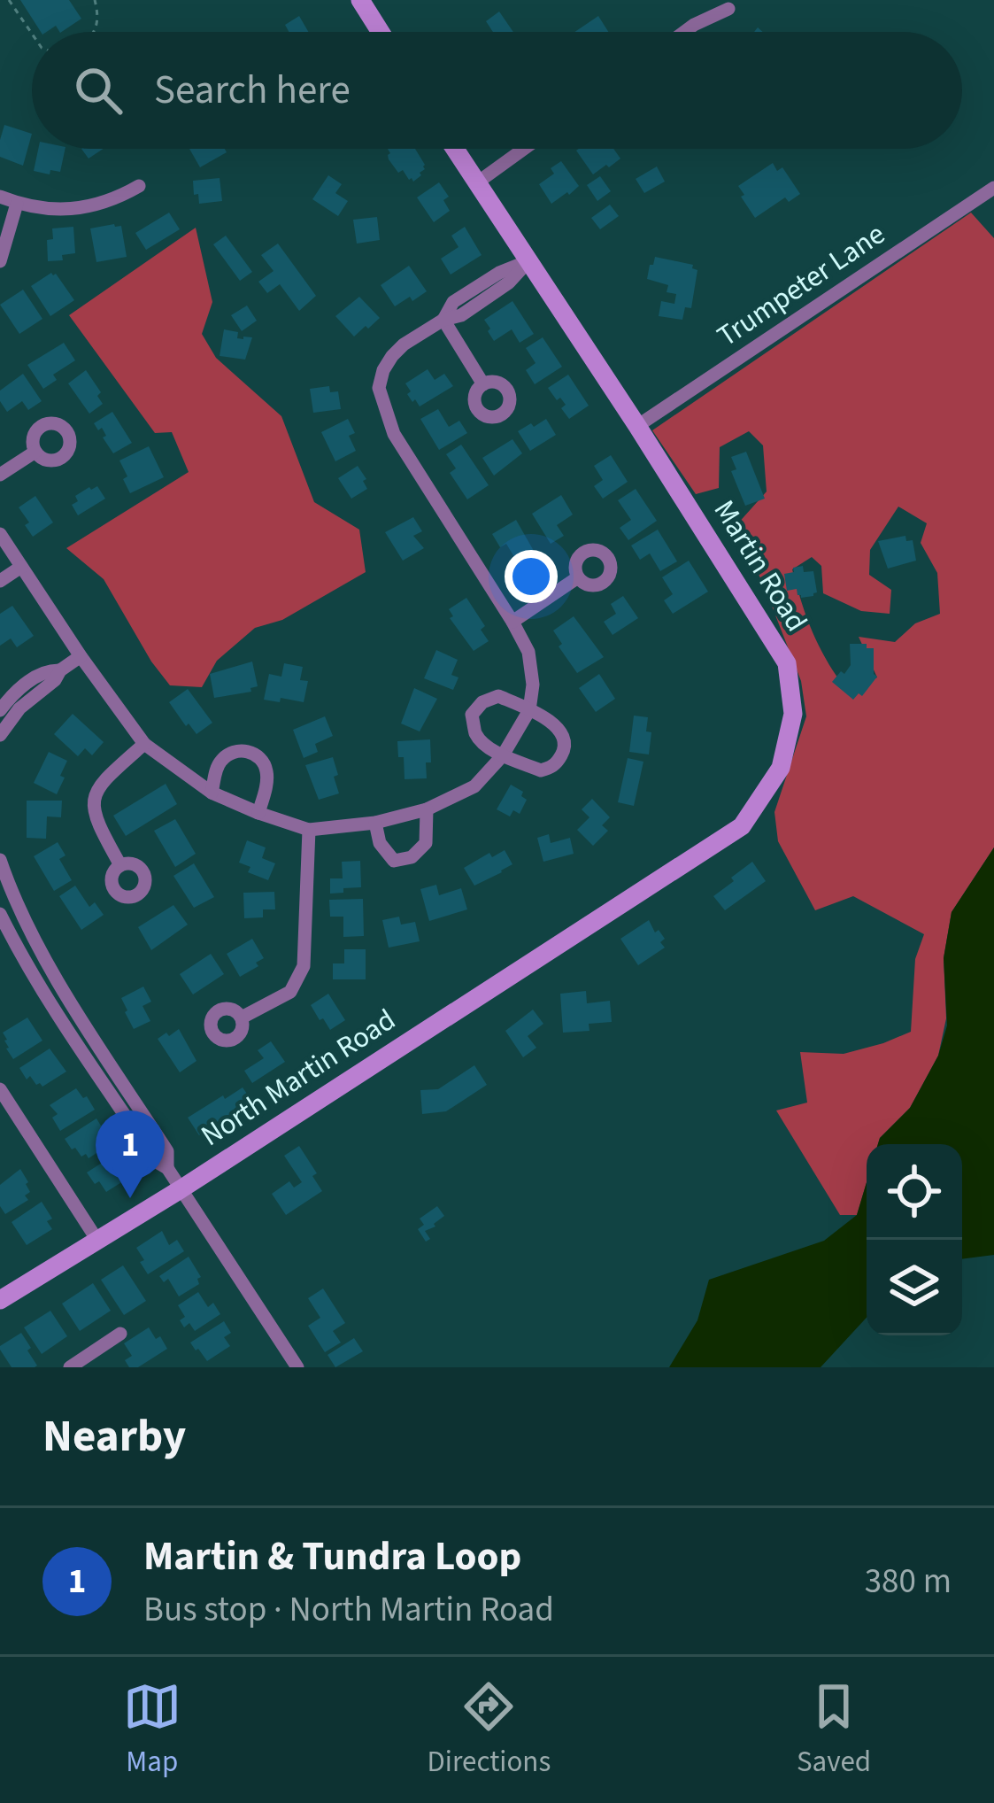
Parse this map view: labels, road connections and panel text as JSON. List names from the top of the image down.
{
  "streets": {
    "street": ["Trumpeter Lane", "Martin Road", "North Martin Road"]
  },
  "crossings": [
    ["Trumpeter Lane", "Martin Road"],
    ["Martin Road", "North Martin Road"]
  ],
  "page": {
    "search": "Search here",
    "pins": "1",
    "heading": "Nearby",
    "list": [
      {
        "mark": "1",
        "name": "Martin & Tundra Loop",
        "note": "Bus stop · North Martin Road",
        "value": "380 m"
      }
    ],
    "nav": ["Map", "Directions", "Saved"]
  }
}
